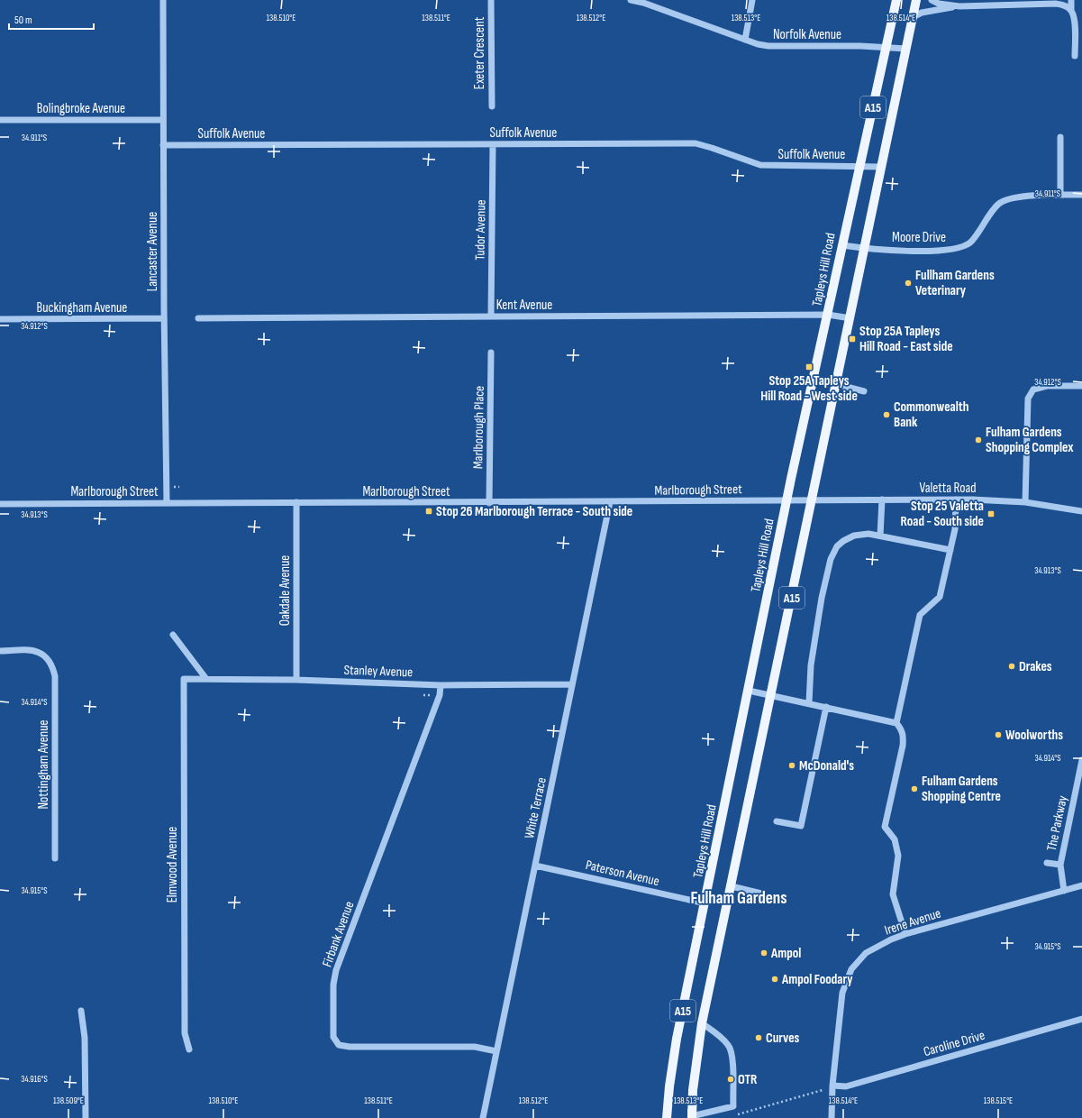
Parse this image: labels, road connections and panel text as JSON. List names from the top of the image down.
{
  "streets": {
    "main road": ["A15", "Tapleys Hill Road"],
    "street": [
      "Norfolk Avenue",
      "Exeter Crescent",
      "Bolingbroke Avenue",
      "Suffolk Avenue",
      "Tudor Avenue",
      "Moore Drive",
      "Lancaster Avenue",
      "Kent Avenue",
      "Buckingham Avenue",
      "Marlborough Place",
      "Valetta Road",
      "Marlborough Street",
      "Oakdale Avenue",
      "Stanley Avenue",
      "Nottingham Avenue",
      "White Terrace",
      "The Parkway",
      "Elmwood Avenue",
      "Paterson Avenue",
      "Irene Avenue",
      "Firbank Avenue",
      "Caroline Drive"
    ]
  },
  "crossings": [
    ["Norfolk Avenue", "A15"],
    ["Norfolk Avenue", "Tapleys Hill Road"],
    ["A15", "Suffolk Avenue"],
    ["A15", "Moore Drive"],
    ["A15", "Kent Avenue"],
    ["A15", "Valetta Road"],
    ["A15", "Marlborough Street"],
    ["Bolingbroke Avenue", "Lancaster Avenue"],
    ["Suffolk Avenue", "Tudor Avenue"],
    ["Suffolk Avenue", "Lancaster Avenue"],
    ["Suffolk Avenue", "Tapleys Hill Road"],
    ["Tudor Avenue", "Kent Avenue"],
    ["Moore Drive", "Tapleys Hill Road"],
    ["Lancaster Avenue", "Buckingham Avenue"],
    ["Lancaster Avenue", "Marlborough Street"],
    ["Tapleys Hill Road", "Kent Avenue"],
    ["Tapleys Hill Road", "Marlborough Street"],
    ["Tapleys Hill Road", "Paterson Avenue"],
    ["Marlborough Place", "Marlborough Street"],
    ["Valetta Road", "Marlborough Street"],
    ["Marlborough Street", "Oakdale Avenue"],
    ["Marlborough Street", "White Terrace"],
    ["Oakdale Avenue", "Stanley Avenue"],
    ["Stanley Avenue", "White Terrace"],
    ["Stanley Avenue", "Elmwood Avenue"],
    ["Stanley Avenue", "Firbank Avenue"],
    ["White Terrace", "Paterson Avenue"],
    ["White Terrace", "Firbank Avenue"],
    ["The Parkway", "Irene Avenue"],
    ["Irene Avenue", "Caroline Drive"]
  ],
  "districts": ["Fulham Gardens"],
  "places": {
    "other": [
      "Fullham Gardens Veterinary",
      "Commonwealth Bank",
      "Fulham Gardens Shopping Complex",
      "Drakes",
      "Woolworths",
      "McDonald's",
      "Fulham Gardens Shopping Centre",
      "Ampol",
      "Ampol Foodary",
      "Curves",
      "OTR"
    ],
    "transit": [
      "Stop 25A Tapleys Hill Road - East side",
      "Stop 25A Tapleys Hill Road - West side",
      "Stop 26 Marlborough Terrace - South side",
      "Stop 25 Valetta Road - South side"
    ]
  },
  "scale_bar": "50 m",
  "coordinates": [
    "138.510°E",
    "138.511°E",
    "138.512°E",
    "138.513°E",
    "138.514°E",
    "34.911°S",
    "34.912°S",
    "34.913°S",
    "34.914°S",
    "34.915°S",
    "34.916°S",
    "138.509°E",
    "138.515°E"
  ]
}
